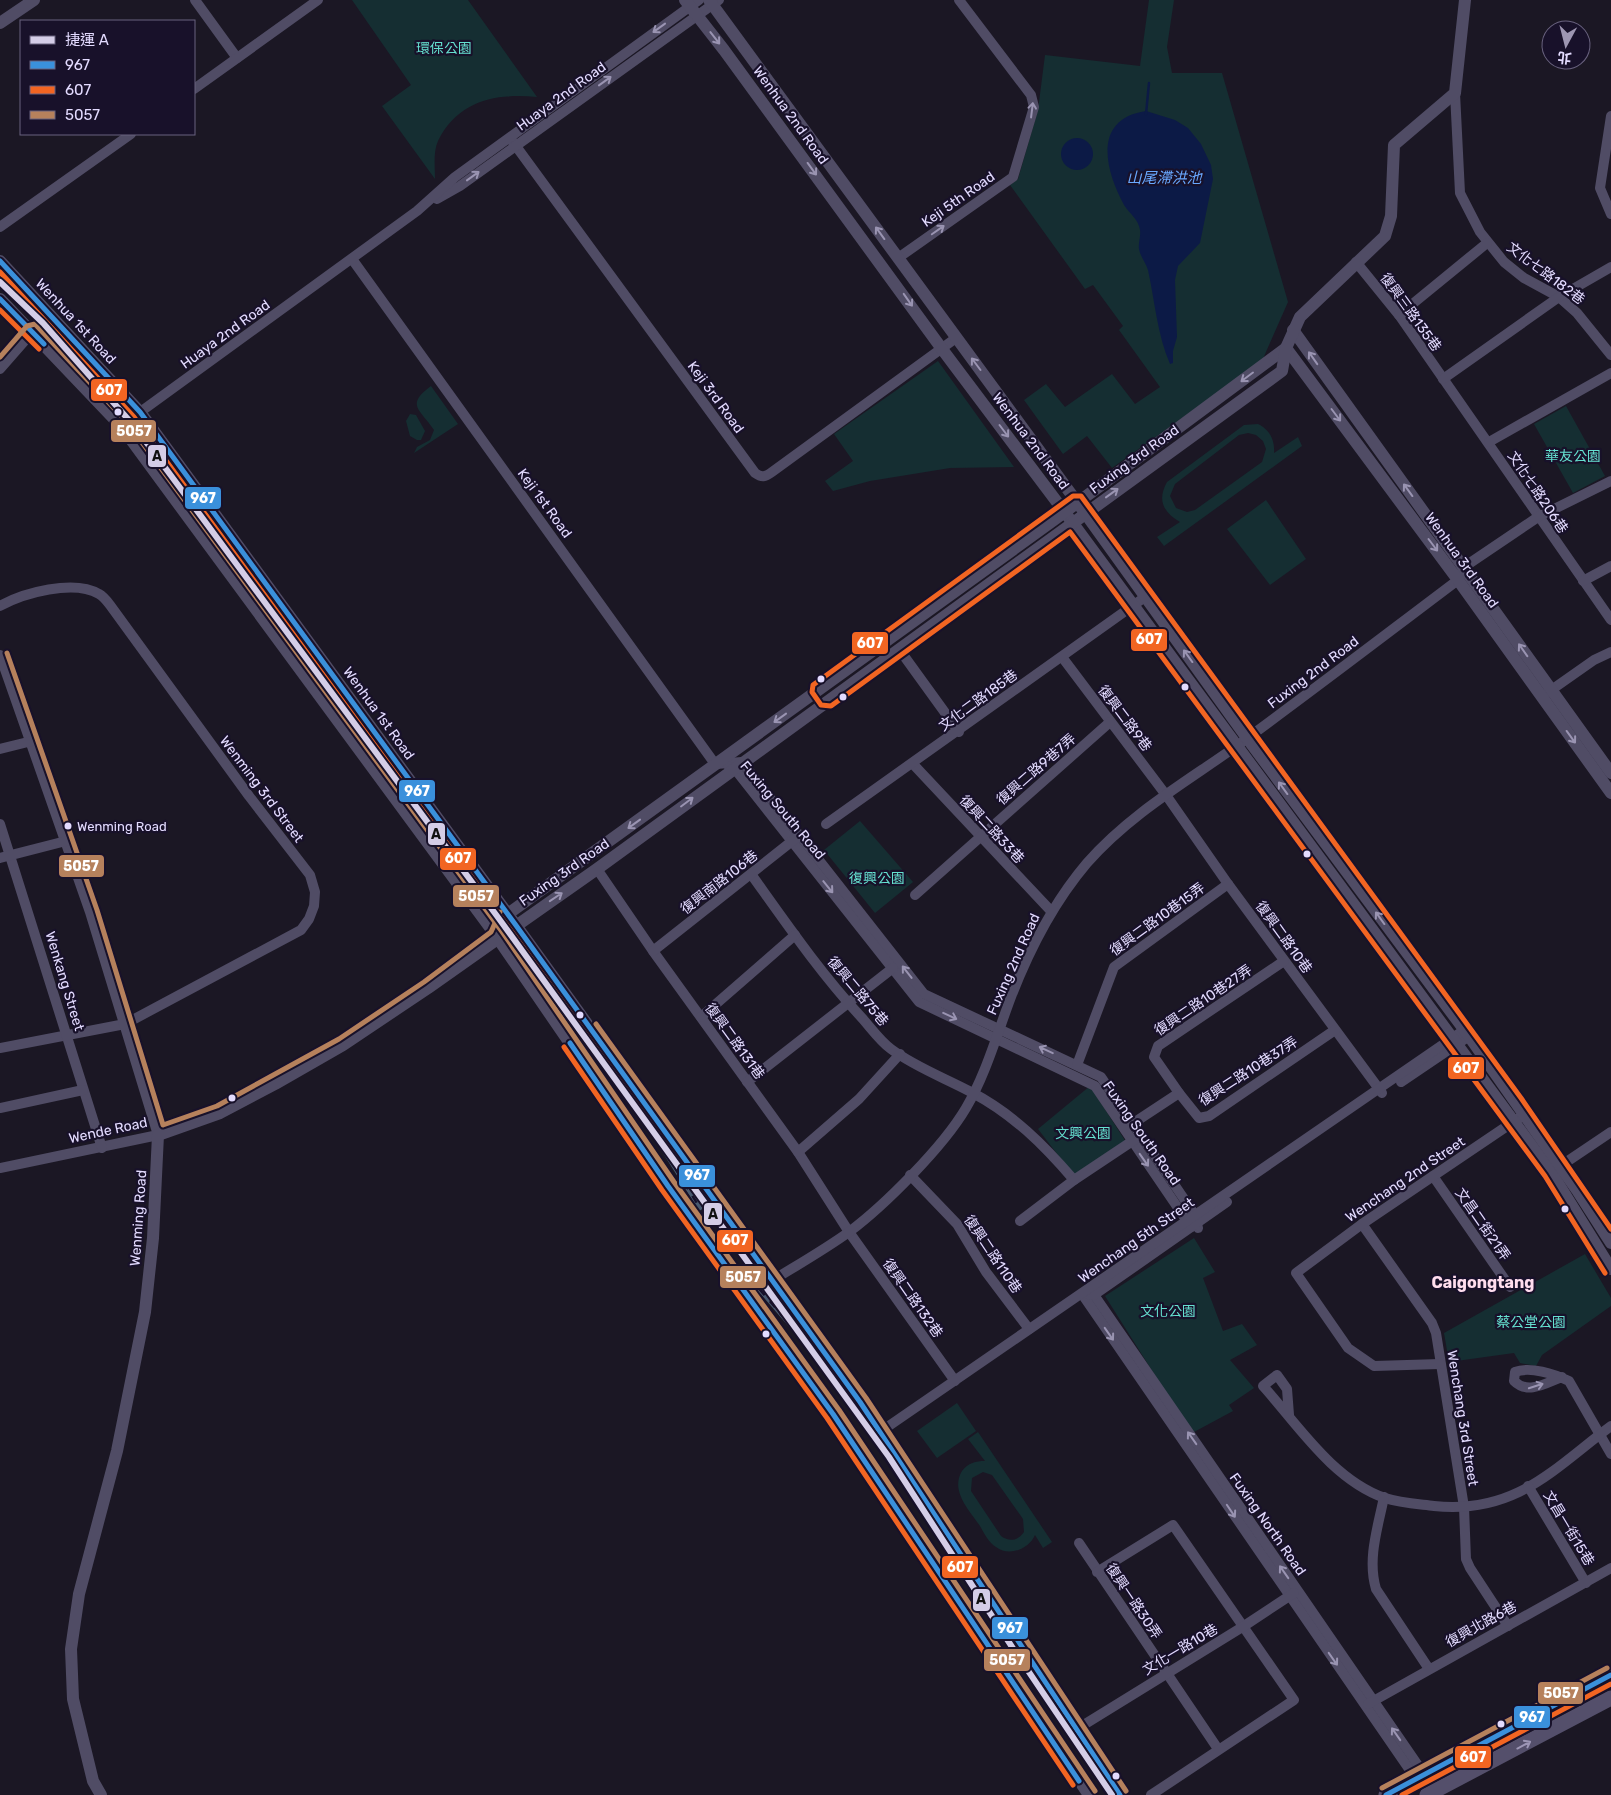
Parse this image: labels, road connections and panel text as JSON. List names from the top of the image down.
{
  "streets": {
    "street": [
      "Huaya 2nd Road",
      "Wenhua 2nd Road",
      "Keji 5th Road",
      "文化七路182巷",
      "復興三路135巷",
      "Wenhua 1st Road",
      "Keji 3rd Road",
      "Fuxing 3rd Road",
      "文化七路206巷",
      "Keji 1st Road",
      "Wenhua 3rd Road",
      "Fuxing 2nd Road",
      "文化二路185巷",
      "復興二路9巷",
      "復興二路9巷7弄",
      "Wenming 3rd Street",
      "Fuxing South Road",
      "復興二路33巷",
      "復興南路106巷",
      "復興二路10巷15弄",
      "復興二路10巷",
      "Wenkang Street",
      "復興二路75巷",
      "復興二路10巷27弄",
      "復興二路131巷",
      "復興二路10巷37弄",
      "Wende Road",
      "Wenchang 2nd Street",
      "Wenming Road",
      "文昌二街21弄",
      "Wenchang 5th Street",
      "復興二路110巷",
      "復興二路132巷",
      "Wenchang 3rd Street",
      "Fuxing North Road",
      "文昌一街15巷",
      "復興一路30弄",
      "復興北路6巷",
      "文化一路10巷"
    ]
  },
  "crossings": [
    ["Huaya 2nd Road", "Wenhua 2nd Road"],
    ["Huaya 2nd Road", "Wenhua 1st Road"],
    ["Huaya 2nd Road", "Keji 3rd Road"],
    ["Huaya 2nd Road", "Keji 1st Road"],
    ["Wenhua 2nd Road", "Keji 5th Road"],
    ["Wenhua 2nd Road", "Keji 3rd Road"],
    ["Wenhua 2nd Road", "Fuxing 3rd Road"],
    ["Wenhua 2nd Road", "Fuxing 2nd Road"],
    ["Wenhua 2nd Road", "文化二路185巷"],
    ["Wenhua 2nd Road", "Wenchang 2nd Street"],
    ["Wenhua 2nd Road", "Wenchang 5th Street"],
    ["文化七路182巷", "Fuxing 3rd Road"],
    ["復興三路135巷", "Fuxing 3rd Road"],
    ["復興三路135巷", "文化七路206巷"],
    ["Wenhua 1st Road", "Fuxing 3rd Road"],
    ["Wenhua 1st Road", "Fuxing 2nd Road"],
    ["Wenhua 1st Road", "Wenchang 5th Street"],
    ["Wenhua 1st Road", "文化一路10巷"],
    ["Fuxing 3rd Road", "Keji 1st Road"],
    ["Fuxing 3rd Road", "Wenhua 3rd Road"],
    ["Fuxing 3rd Road", "Fuxing South Road"],
    ["Fuxing 3rd Road", "復興二路131巷"],
    ["Fuxing 3rd Road", "Wende Road"],
    ["Keji 1st Road", "Fuxing South Road"],
    ["Wenhua 3rd Road", "Fuxing 2nd Road"],
    ["Fuxing 2nd Road", "復興二路9巷"],
    ["Fuxing 2nd Road", "Fuxing South Road"],
    ["Fuxing 2nd Road", "復興二路33巷"],
    ["Fuxing 2nd Road", "復興二路10巷"],
    ["Fuxing 2nd Road", "復興二路75巷"],
    ["Fuxing 2nd Road", "復興二路131巷"],
    ["Fuxing 2nd Road", "復興二路110巷"],
    ["Fuxing 2nd Road", "復興二路132巷"],
    ["文化二路185巷", "復興二路9巷"],
    ["文化二路185巷", "復興二路33巷"],
    ["復興二路9巷", "復興二路9巷7弄"],
    ["復興二路9巷", "復興二路10巷"],
    ["復興二路9巷7弄", "復興二路33巷"],
    ["Wenming 3rd Street", "Wenkang Street"],
    ["Wenming 3rd Street", "Wenming Road"],
    ["Fuxing South Road", "復興南路106巷"],
    ["Fuxing South Road", "復興二路10巷15弄"],
    ["Fuxing South Road", "復興二路10巷37弄"],
    ["Fuxing South Road", "Wenchang 5th Street"],
    ["復興南路106巷", "復興二路75巷"],
    ["復興南路106巷", "復興二路131巷"],
    ["復興二路10巷15弄", "復興二路10巷"],
    ["復興二路10巷", "復興二路10巷27弄"],
    ["復興二路10巷", "復興二路10巷37弄"],
    ["復興二路10巷", "Wenchang 5th Street"],
    ["Wenkang Street", "Wende Road"],
    ["復興二路10巷27弄", "復興二路10巷37弄"],
    ["復興二路131巷", "復興二路132巷"],
    ["Wende Road", "Wenming Road"],
    ["Wenchang 2nd Street", "文昌二街21弄"],
    ["Wenchang 2nd Street", "Wenchang 3rd Street"],
    ["Wenchang 5th Street", "復興二路110巷"],
    ["Wenchang 5th Street", "復興二路132巷"],
    ["Wenchang 5th Street", "Fuxing North Road"],
    ["Wenchang 3rd Street", "復興北路6巷"],
    ["Fuxing North Road", "復興北路6巷"],
    ["Fuxing North Road", "文化一路10巷"],
    ["文昌一街15巷", "復興北路6巷"],
    ["復興一路30弄", "文化一路10巷"]
  ],
  "districts": ["Caigongtang"],
  "water": ["山尾滯洪池"],
  "parks": [
    "環保公園",
    "華友公園",
    "復興公園",
    "文興公園",
    "文化公園",
    "蔡公堂公園"
  ],
  "places": ["Wenming Road"],
  "lines": [
    "transit line 967",
    "transit line 607",
    "metro line A",
    "transit line 5057"
  ],
  "legend": [
    "捷運 A",
    "967",
    "607",
    "5057"
  ],
  "north": "bottom"
}
